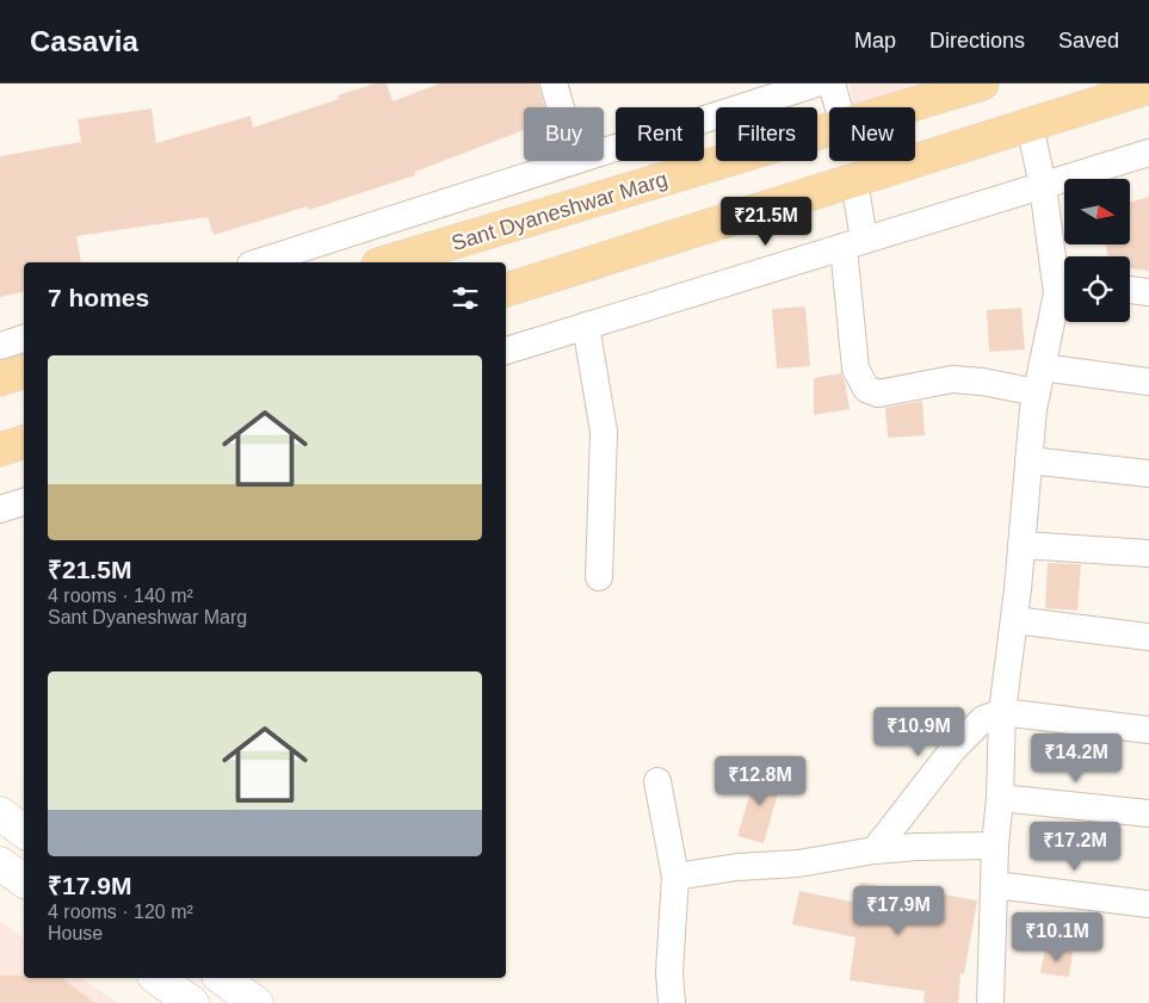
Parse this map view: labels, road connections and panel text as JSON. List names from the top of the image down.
{
  "streets": {
    "main road": ["Sant Dyaneshwar Marg"]
  },
  "north": "right",
  "page": {
    "header": "Casavia",
    "nav": ["Map", "Directions", "Saved"],
    "chip": [
      "Buy",
      "Rent",
      "Filters",
      "New"
    ],
    "price": [
      "₹21.5M",
      "₹10.9M",
      "₹14.2M",
      "₹12.8M",
      "₹17.2M",
      "₹17.9M",
      "₹10.1M"
    ],
    "heading": "7 homes",
    "list": [
      {
        "name": "₹21.5M",
        "note": "4 rooms · 140 m² · Sant Dyaneshwar Marg"
      },
      {
        "name": "₹17.9M",
        "note": "4 rooms · 120 m² · House"
      }
    ]
  }
}
